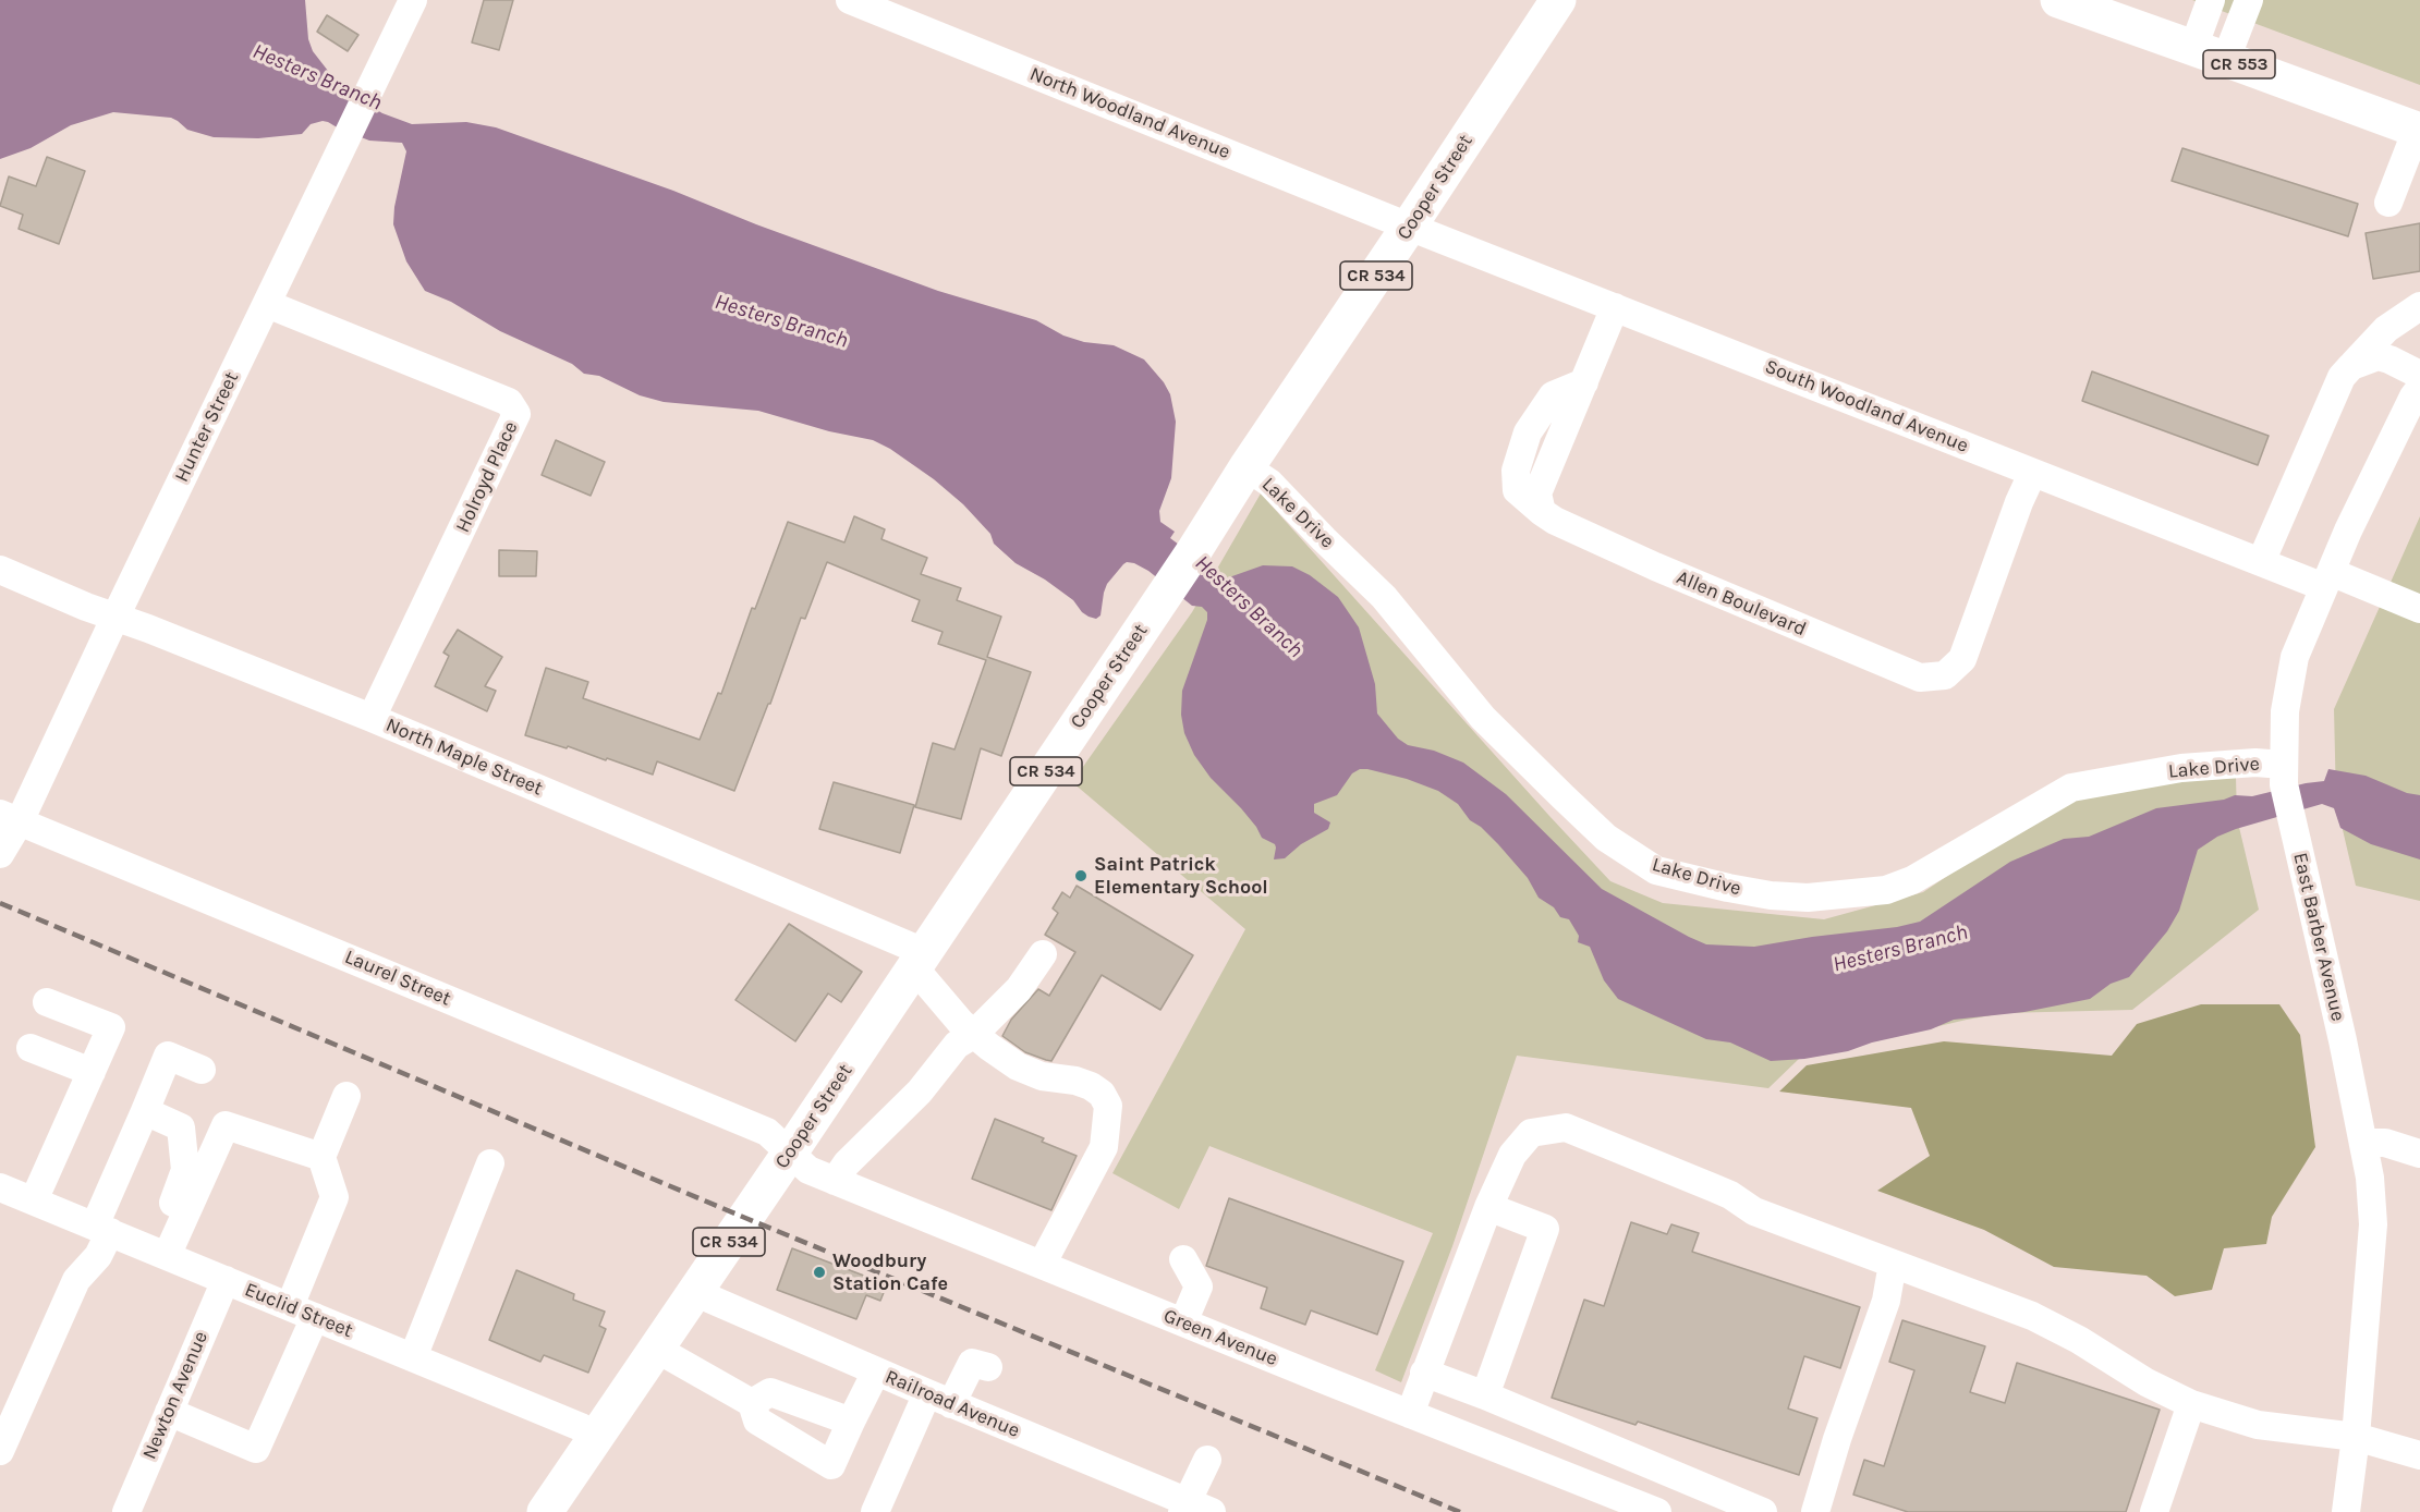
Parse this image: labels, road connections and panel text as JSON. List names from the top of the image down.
{
  "streets": {
    "main road": ["CR 553", "Cooper Street", "CR 534"],
    "street": [
      "North Woodland Avenue",
      "South Woodland Avenue",
      "Hunter Street",
      "Holroyd Place",
      "Lake Drive",
      "Allen Boulevard",
      "North Maple Street",
      "East Barber Avenue",
      "Laurel Street",
      "Euclid Street",
      "Green Avenue",
      "Newton Avenue",
      "Railroad Avenue"
    ]
  },
  "crossings": [
    ["North Woodland Avenue", "Cooper Street"],
    ["North Woodland Avenue", "South Woodland Avenue"],
    ["Cooper Street", "South Woodland Avenue"],
    ["Cooper Street", "Lake Drive"],
    ["Cooper Street", "North Maple Street"],
    ["Cooper Street", "Laurel Street"],
    ["Cooper Street", "Euclid Street"],
    ["Cooper Street", "Green Avenue"],
    ["Cooper Street", "Railroad Avenue"],
    ["South Woodland Avenue", "Allen Boulevard"],
    ["South Woodland Avenue", "East Barber Avenue"],
    ["Hunter Street", "Holroyd Place"],
    ["Hunter Street", "North Maple Street"],
    ["Hunter Street", "Laurel Street"],
    ["Holroyd Place", "North Maple Street"],
    ["Lake Drive", "East Barber Avenue"],
    ["Laurel Street", "Green Avenue"],
    ["Euclid Street", "Newton Avenue"]
  ],
  "water": ["Hesters Branch"],
  "places": ["Saint Patrick Elementary School", "Woodbury Station Cafe"]
}
